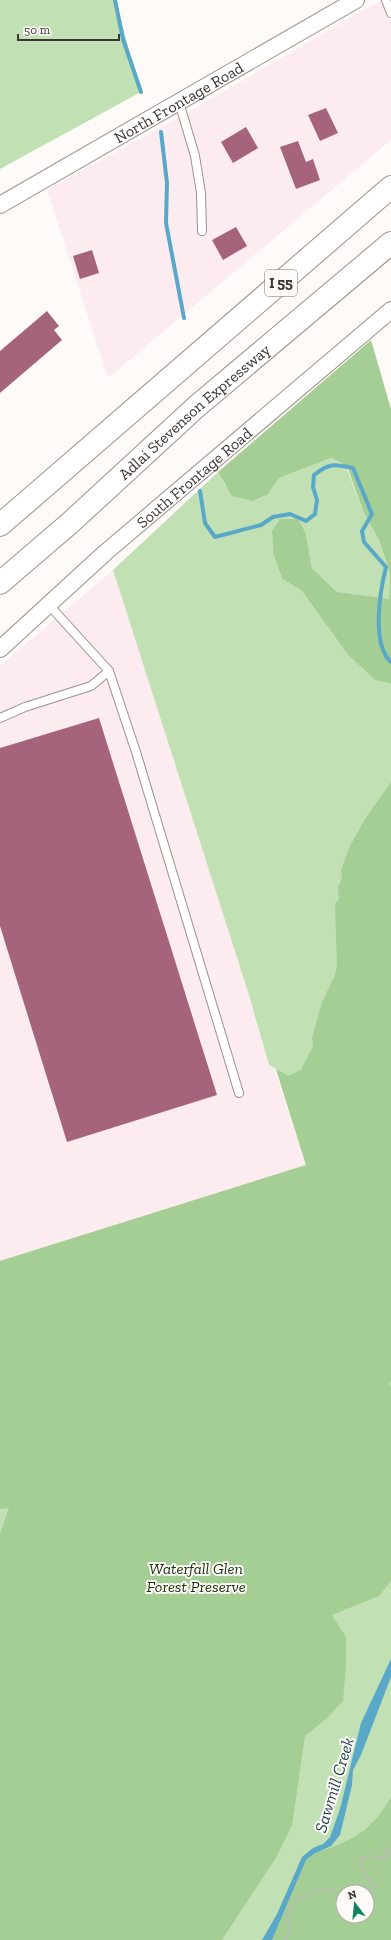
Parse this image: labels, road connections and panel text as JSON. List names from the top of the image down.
{
  "streets": {
    "highway": ["I 55", "Adlai Stevenson Expressway"],
    "street": ["North Frontage Road", "South Frontage Road"]
  },
  "water": ["Sawmill Creek"],
  "parks": ["Waterfall Glen Forest Preserve"],
  "scale_bar": "50 m",
  "north": "top"
}
